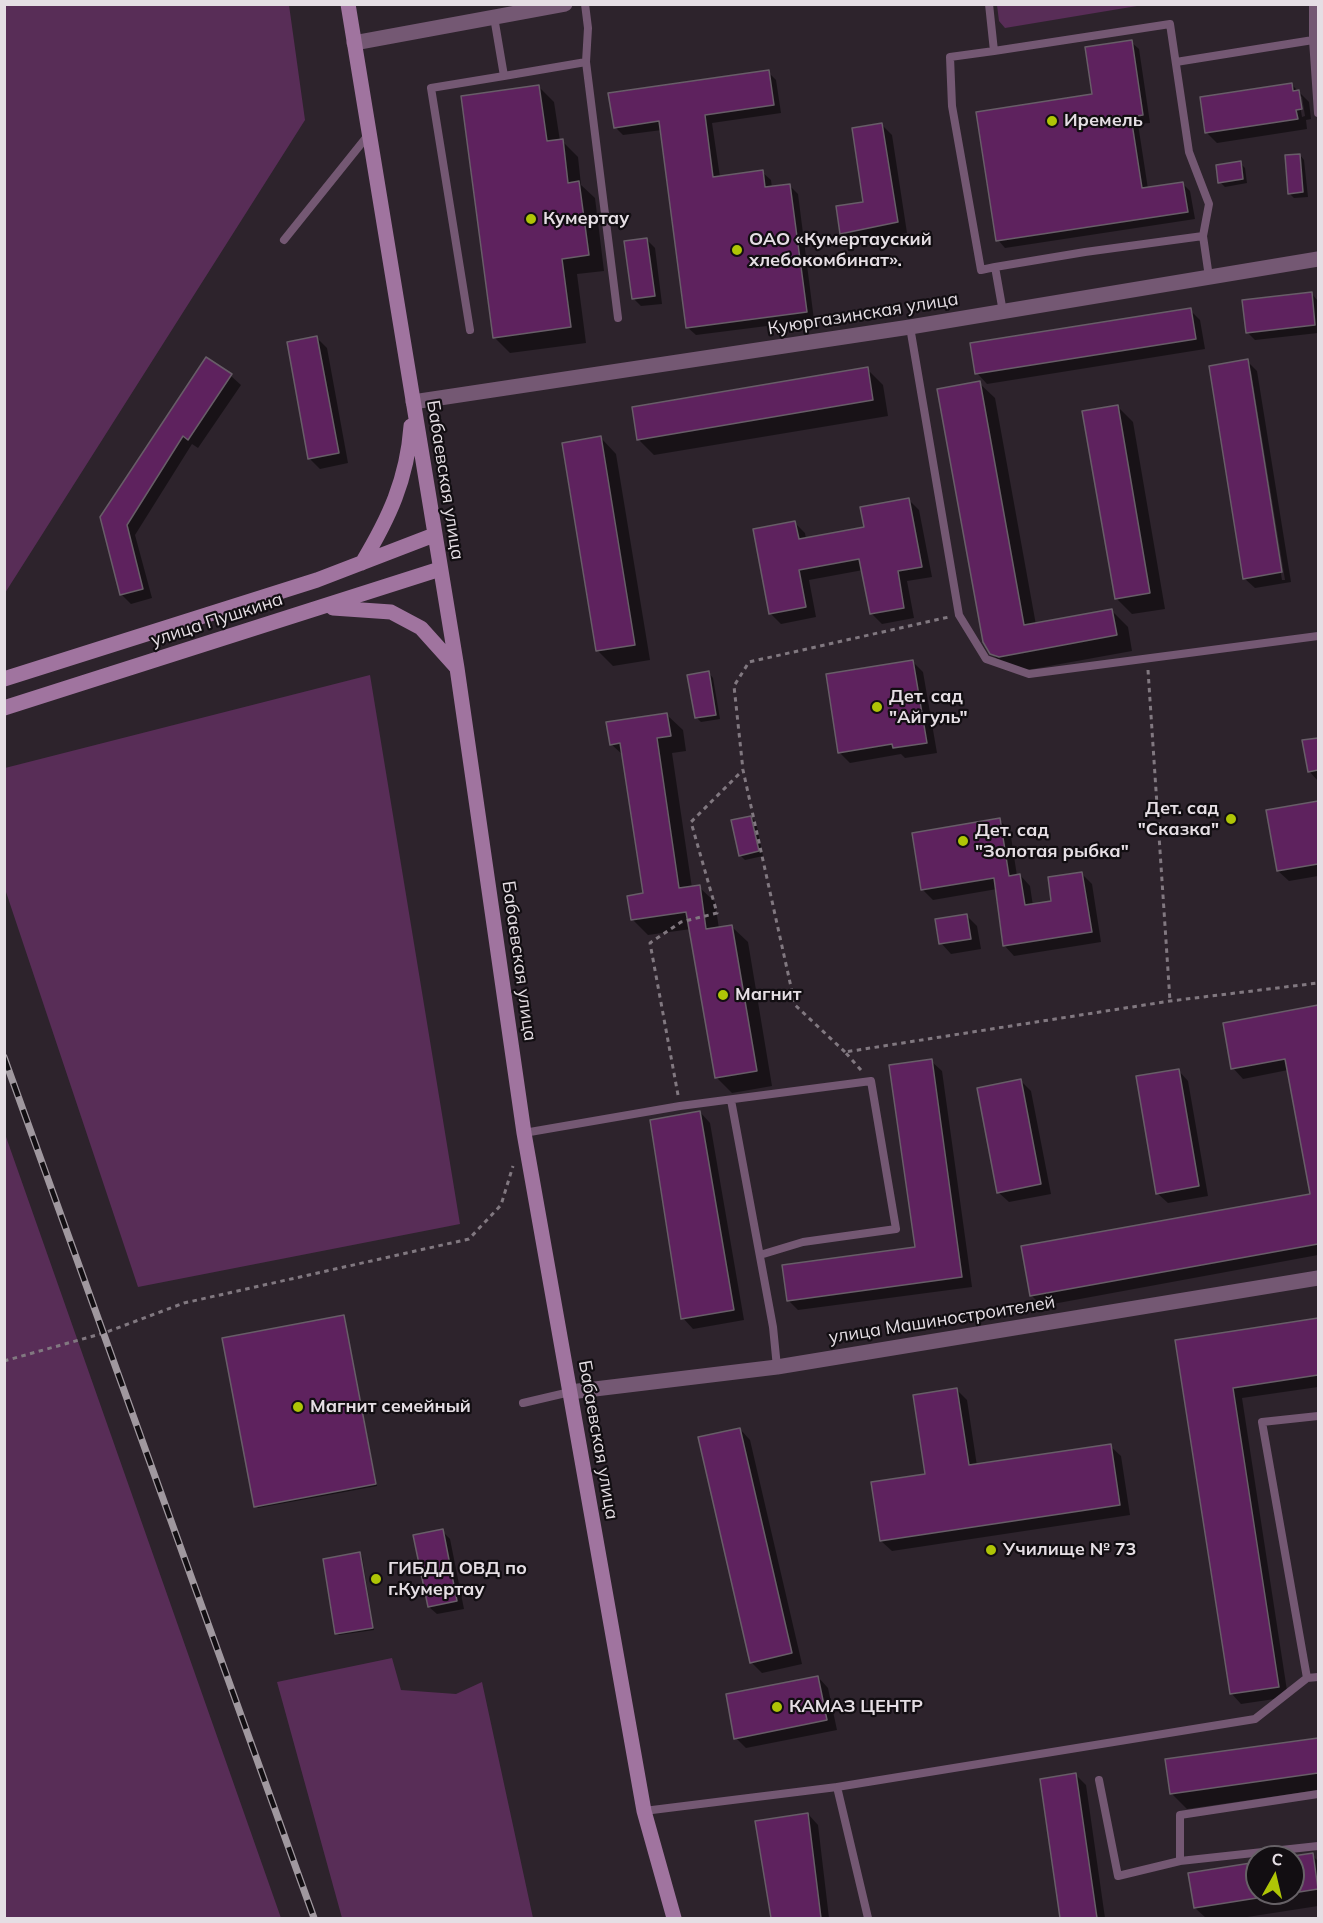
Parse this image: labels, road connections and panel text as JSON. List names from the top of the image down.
{
  "streets": {
    "main road": ["Бабаевская улица", "улица Пушкина"],
    "street": ["Куюргазинская улица", "улица Машиностроителей"]
  },
  "crossings": [
    ["Куюргазинская улица", "Бабаевская улица"],
    ["Бабаевская улица", "улица Пушкина"],
    ["Бабаевская улица", "улица Машиностроителей"]
  ],
  "places": [
    "Иремель",
    "Кумертау",
    "ОАО «Кумертауский хлебокомбинат».",
    "Дет. сад \"Айгуль\"",
    "Дет. сад \"Сказка\"",
    "Дет. сад \"Золотая рыбка\"",
    "Магнит",
    "Магнит семейный",
    "Училище № 73",
    "ГИБДД ОВД по г.Кумертау",
    "КАМАЗ ЦЕНТР"
  ],
  "north": "top"
}
